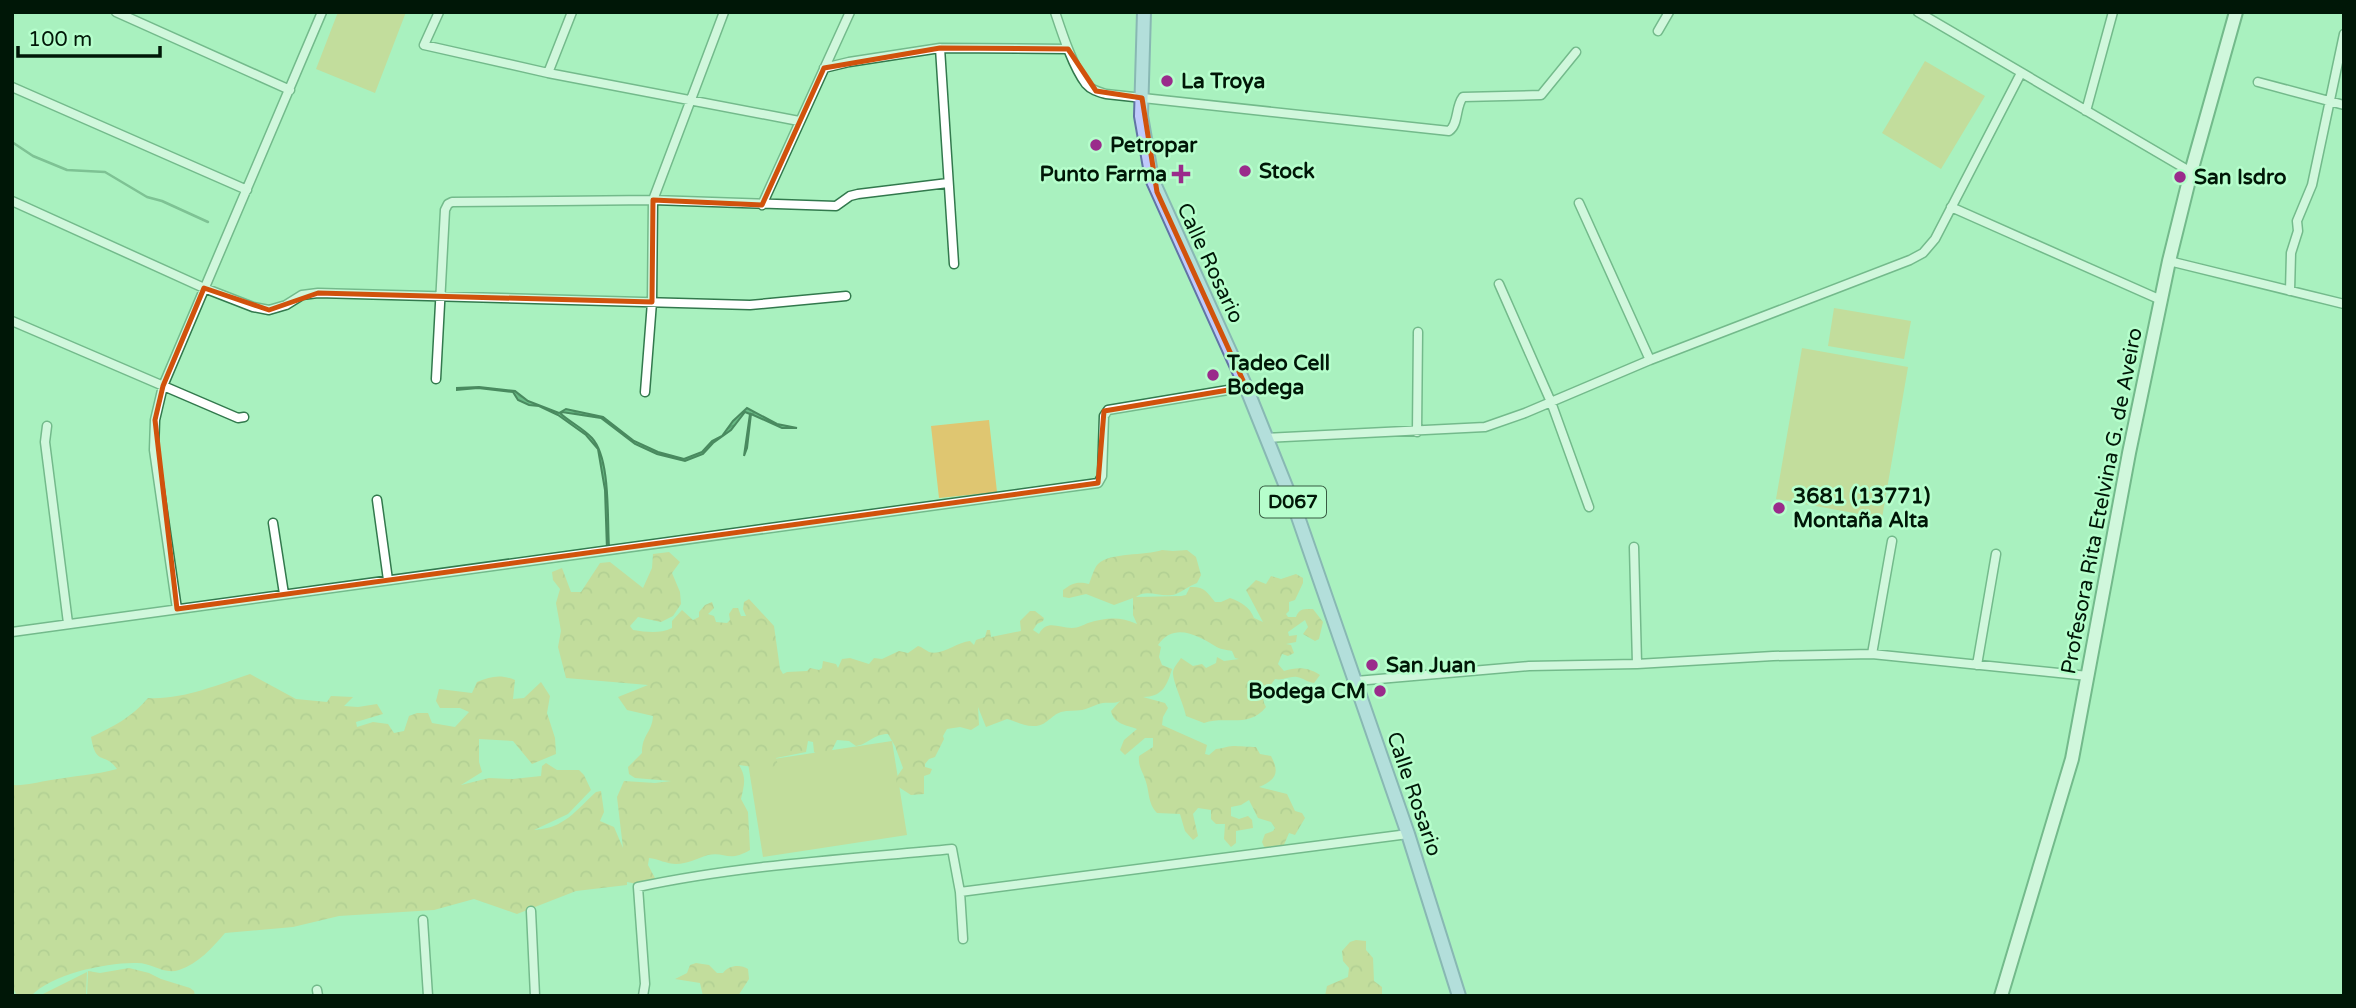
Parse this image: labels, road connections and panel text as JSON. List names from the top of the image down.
{
  "streets": {
    "main road": ["Calle Rosario", "D067"],
    "street": ["Profesora Rita Etelvina G. de Aveiro"]
  },
  "places": {
    "other": [
      "La Troya",
      "Petropar",
      "Stock",
      "San Isdro",
      "Tadeo Cell Bodega",
      "3681 (13771) Montaña Alta",
      "San Juan",
      "Bodega CM"
    ],
    "health": ["Punto Farma"]
  },
  "scale_bar": "100 m"
}
